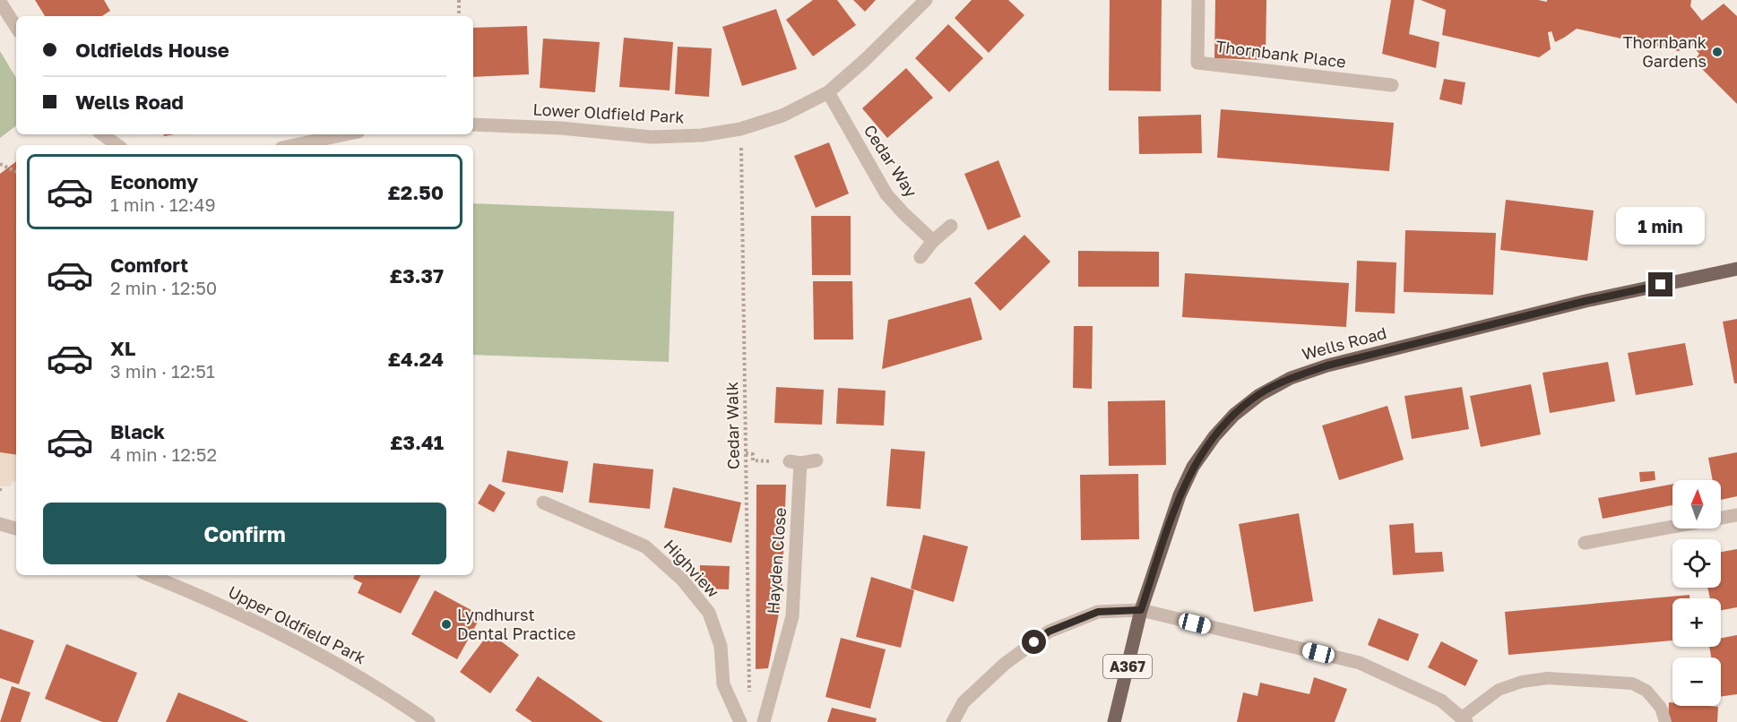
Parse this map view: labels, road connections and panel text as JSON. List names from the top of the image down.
{
  "streets": {
    "main road": ["Wells Road", "A367"],
    "street": [
      "Thornbank Place",
      "Lower Oldfield Park",
      "Cedar Way",
      "Hayden Close",
      "Highview",
      "Upper Oldfield Park"
    ],
    "path": ["Cedar Walk"]
  },
  "crossings": [
    ["Lower Oldfield Park", "Cedar Way"],
    ["Lower Oldfield Park", "Cedar Walk"]
  ],
  "places": ["Thornbank Gardens", "Lyndhurst Dental Practice"],
  "north": "top",
  "page": {
    "banner": ["Oldfields House", "Wells Road"],
    "list": [
      {
        "name": "Economy",
        "note": "1 min · 12:49",
        "value": "£2.50"
      },
      {
        "name": "Comfort",
        "note": "2 min · 12:50",
        "value": "£3.37"
      },
      {
        "name": "XL",
        "note": "3 min · 12:51",
        "value": "£4.24"
      },
      {
        "name": "Black",
        "note": "4 min · 12:52",
        "value": "£3.41"
      }
    ],
    "bubble": "1 min",
    "map_buttons": ["+", "−"],
    "buttons": "Confirm"
  }
}
